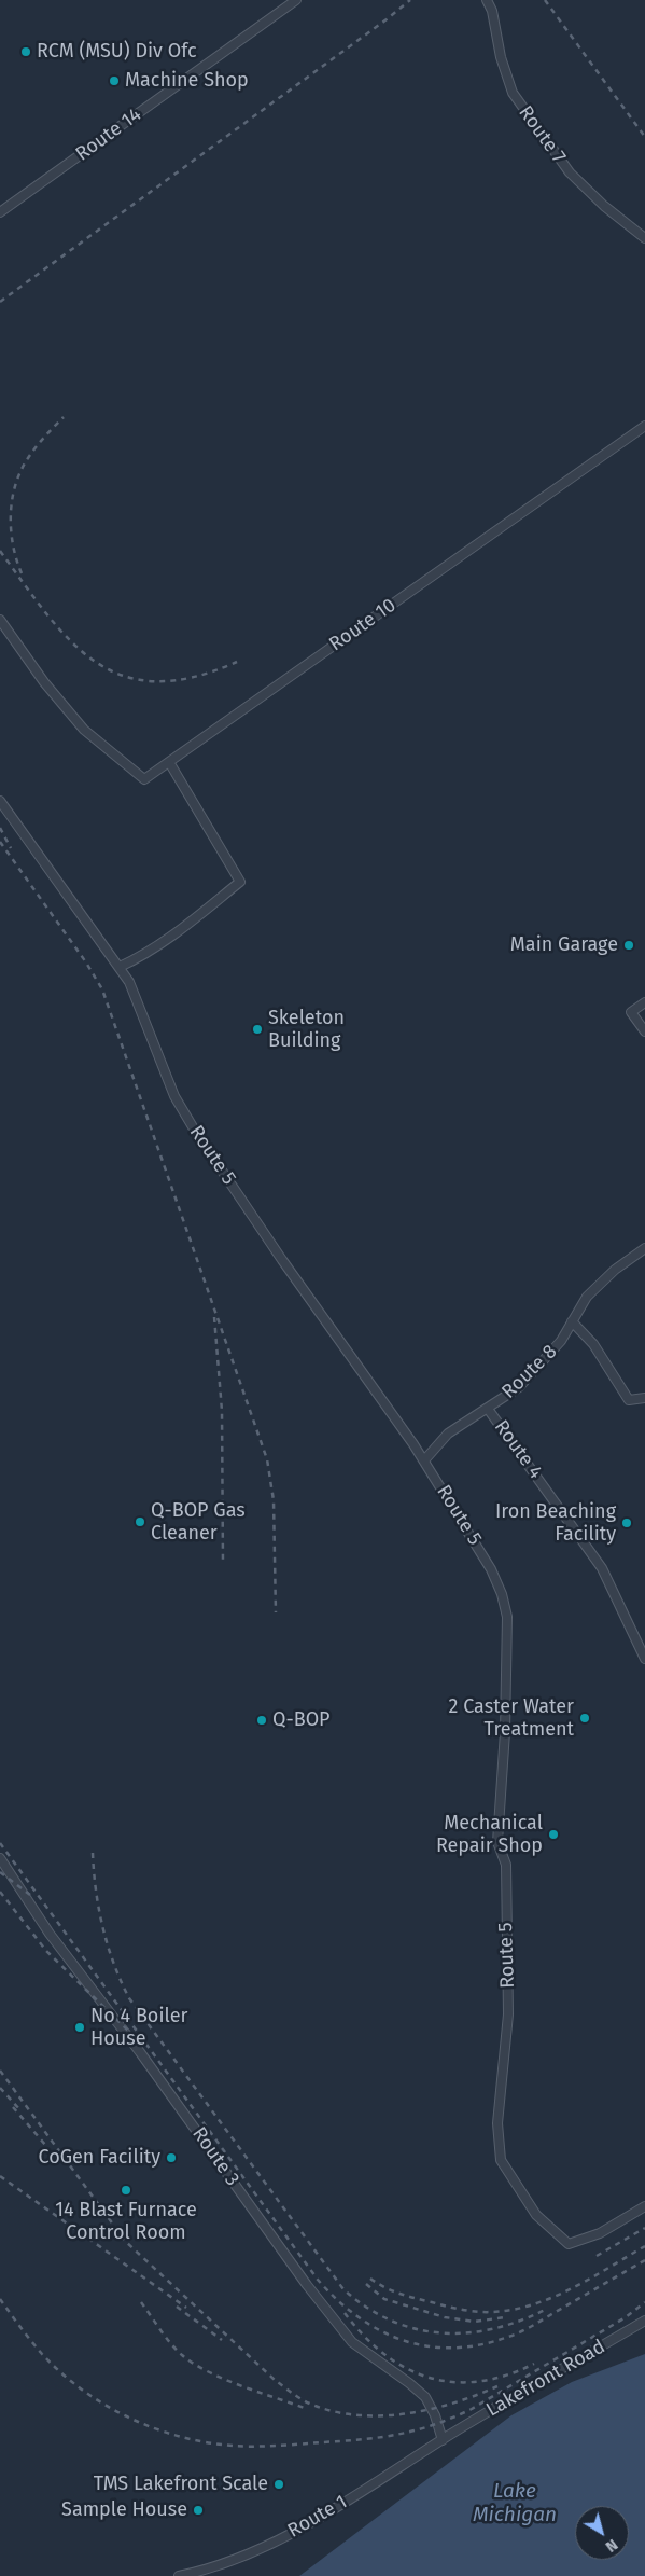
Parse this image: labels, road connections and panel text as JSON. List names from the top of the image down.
{
  "streets": {
    "street": [
      "Route 14",
      "Route 7",
      "Route 10",
      "Route 5",
      "Route 8",
      "Route 4",
      "Route 3",
      "Lakefront Road",
      "Route 1"
    ]
  },
  "crossings": [
    ["Route 5", "Route 8"],
    ["Route 8", "Route 4"],
    ["Route 3", "Lakefront Road"],
    ["Route 3", "Route 1"],
    ["Lakefront Road", "Route 1"]
  ],
  "water": ["Lake Michigan"],
  "places": [
    "RCM (MSU) Div Ofc",
    "Machine Shop",
    "Main Garage",
    "Skeleton Building",
    "Q-BOP Gas Cleaner",
    "Iron Beaching Facility",
    "2 Caster Water Treatment",
    "Q-BOP",
    "Mechanical Repair Shop",
    "No 4 Boiler House",
    "CoGen Facility",
    "14 Blast Furnace Control Room",
    "TMS Lakefront Scale",
    "Sample House"
  ],
  "north": "bottom right"
}
